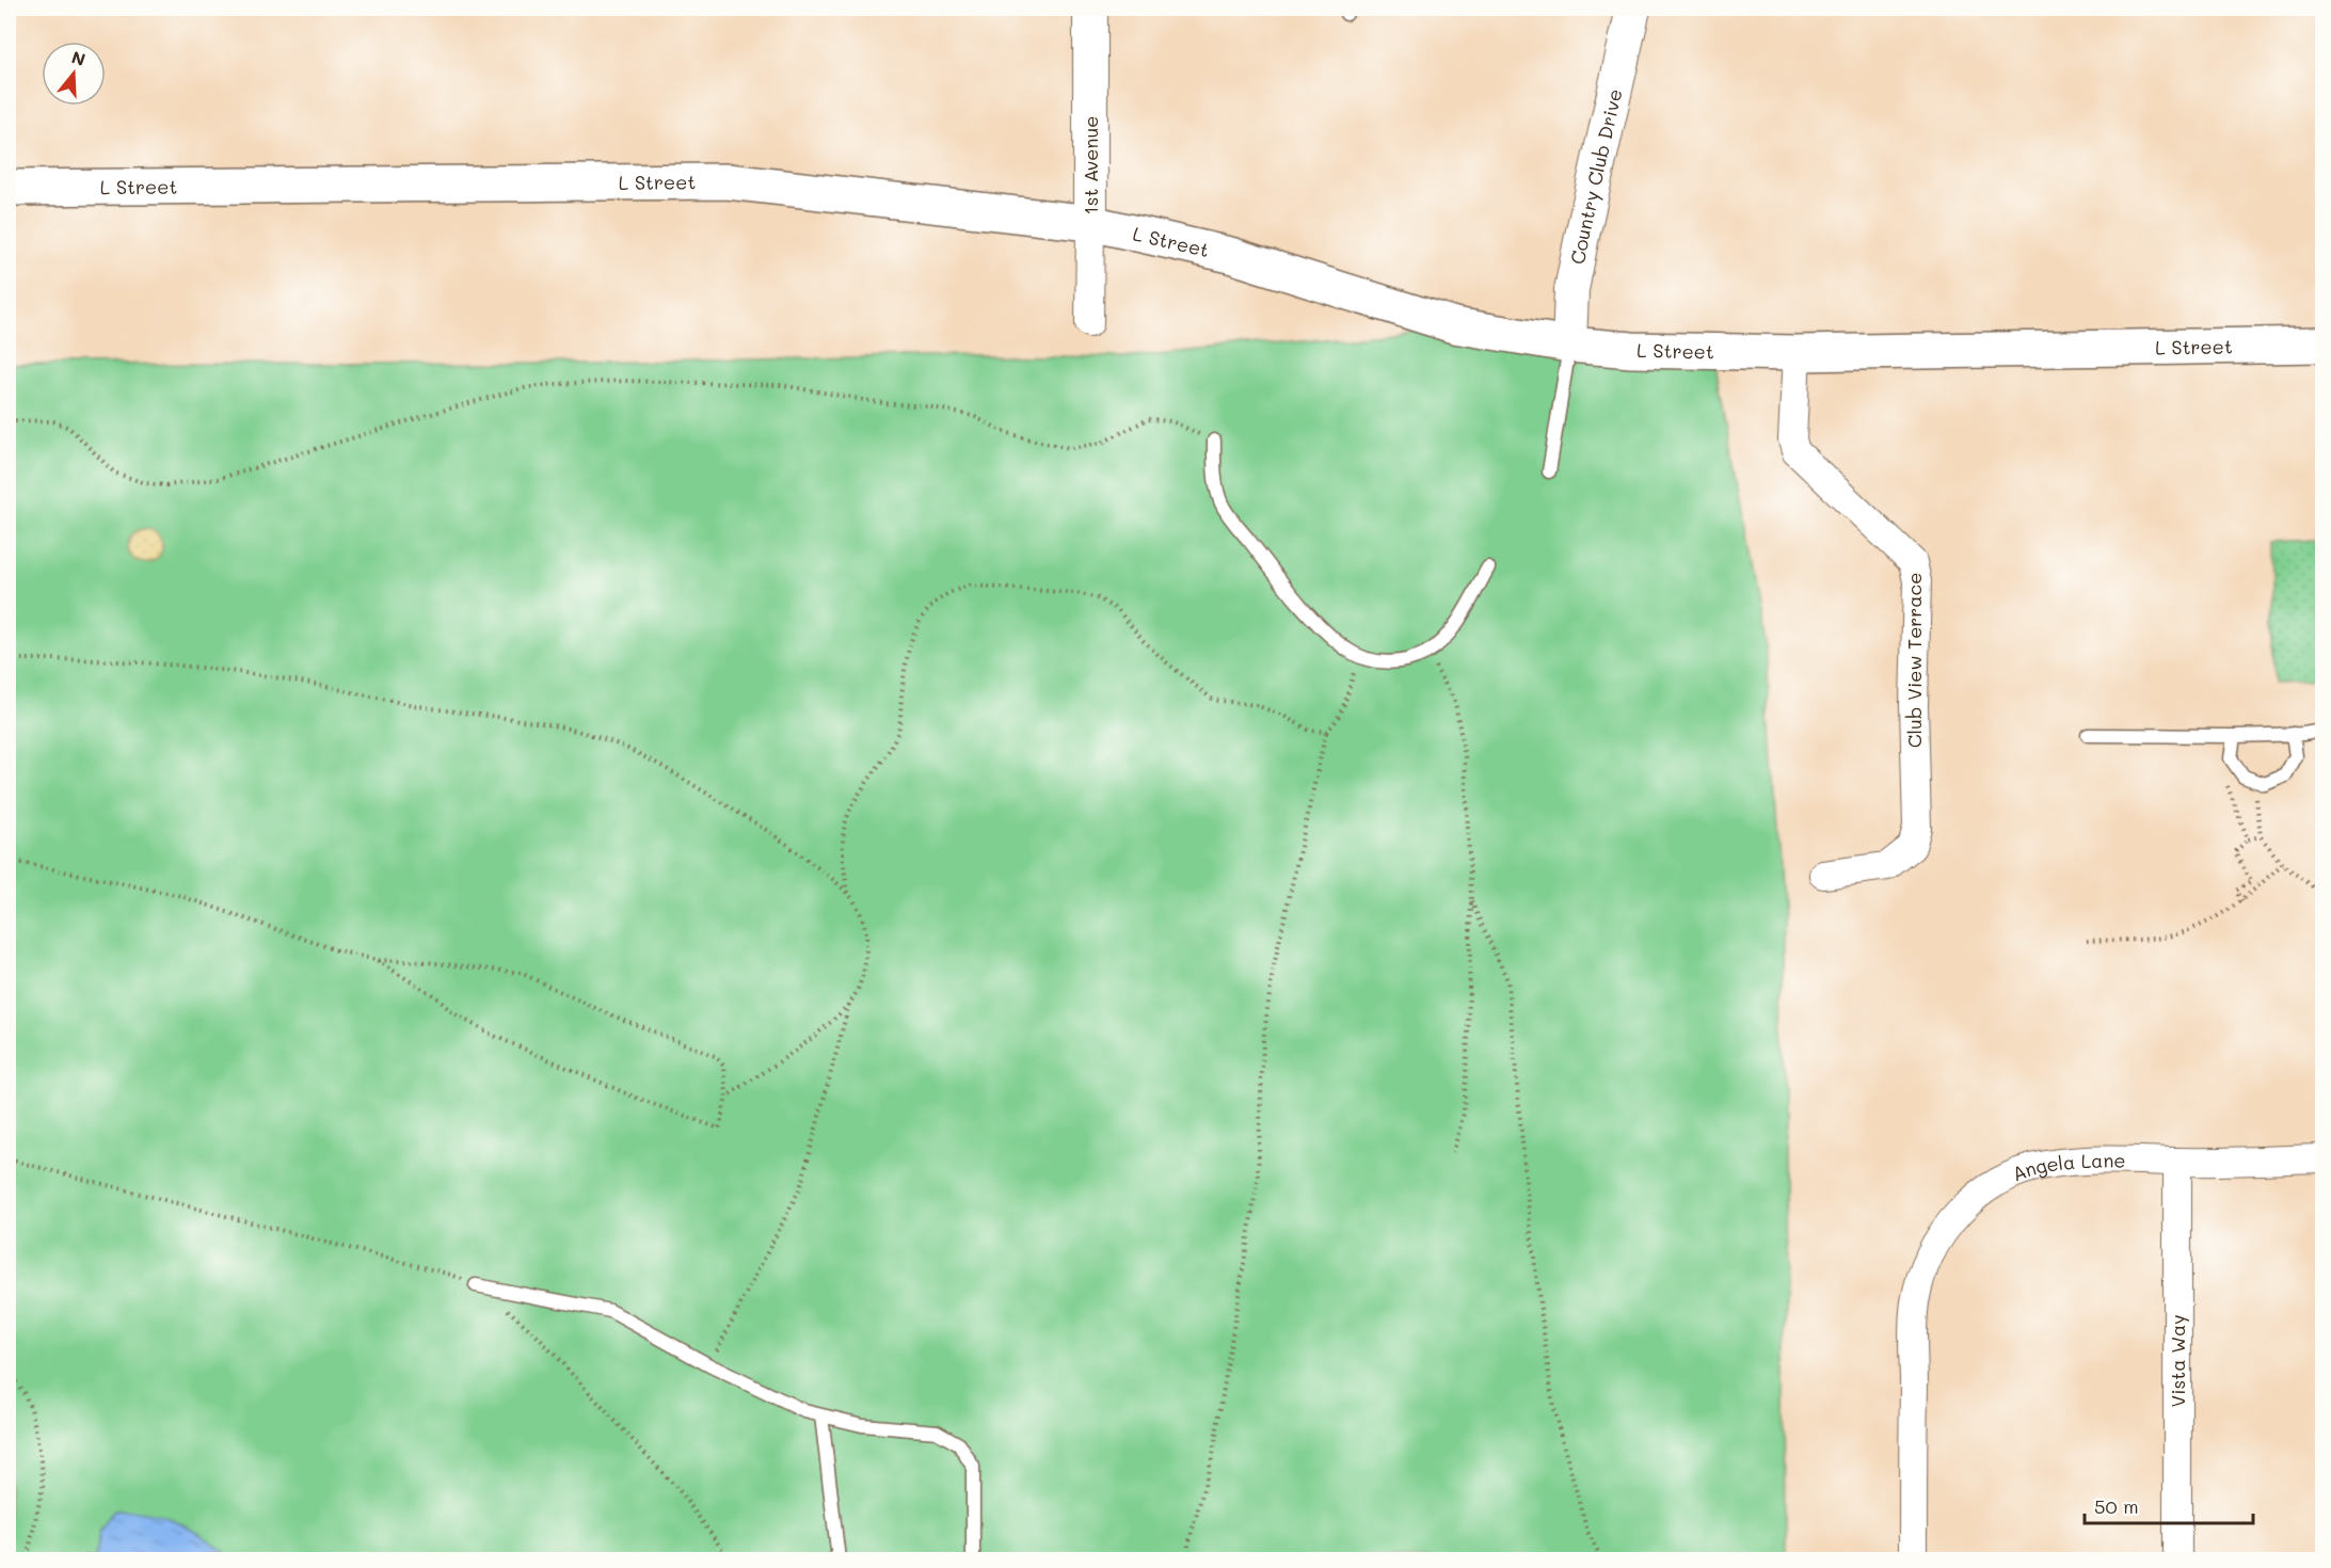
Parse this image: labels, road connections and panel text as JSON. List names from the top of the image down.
{
  "streets": {
    "main road": ["L Street"],
    "street": [
      "1st Avenue",
      "Country Club Drive",
      "Club View Terrace",
      "Angela Lane",
      "Vista Way"
    ]
  },
  "crossings": [
    ["1st Avenue", "L Street"],
    ["Country Club Drive", "L Street"],
    ["L Street", "Club View Terrace"],
    ["Angela Lane", "Vista Way"]
  ],
  "scale_bar": "50 m",
  "north": "top"
}
